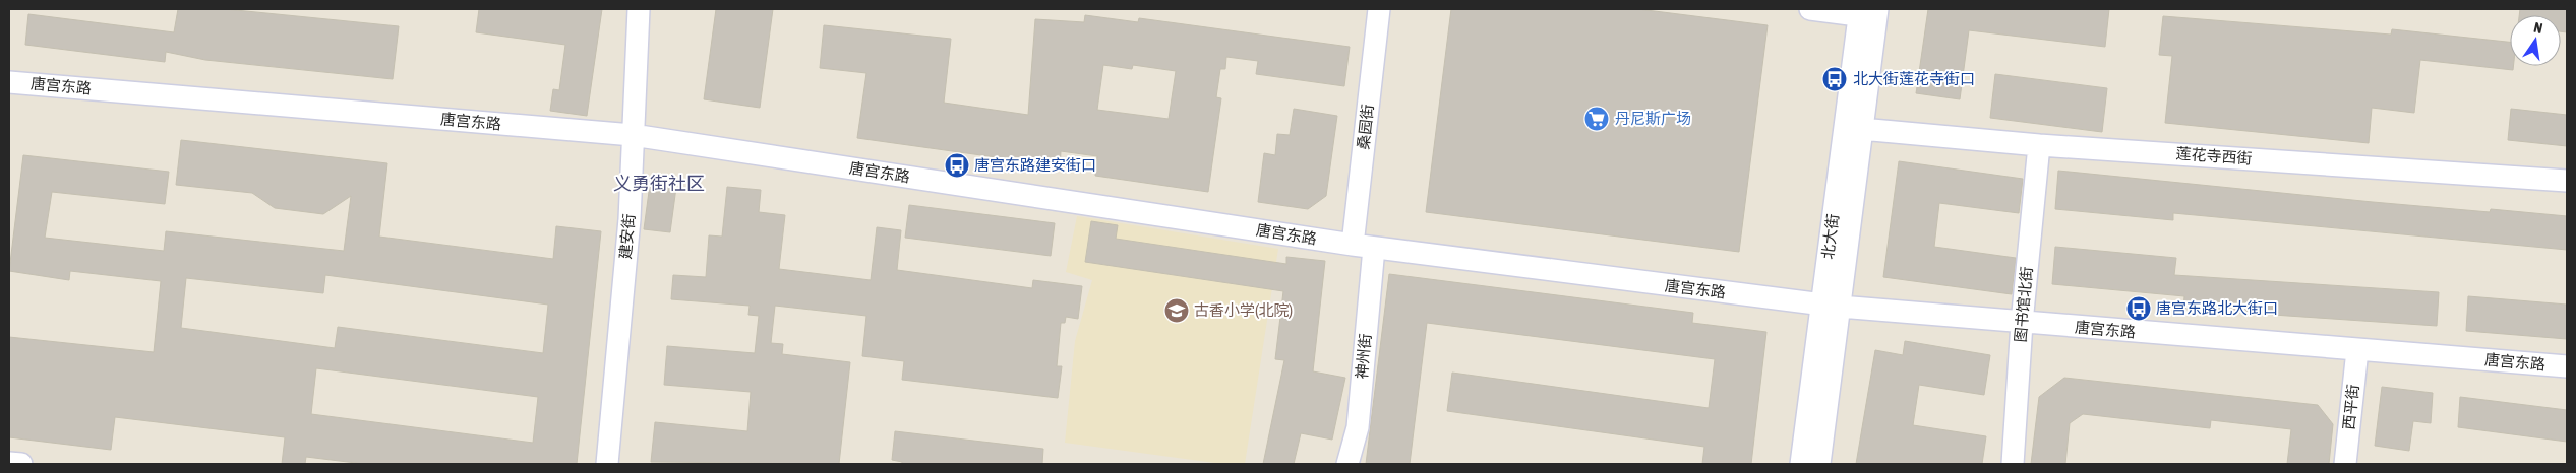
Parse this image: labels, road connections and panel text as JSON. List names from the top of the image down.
{
  "streets": {
    "street": [
      "唐宫东路",
      "桑园街",
      "莲花寺西街",
      "建安街",
      "北大街",
      "图书馆北街",
      "神州街",
      "西平街"
    ]
  },
  "crossings": [
    ["唐宫东路", "桑园街"],
    ["唐宫东路", "建安街"],
    ["唐宫东路", "北大街"],
    ["唐宫东路", "图书馆北街"],
    ["唐宫东路", "神州街"],
    ["唐宫东路", "西平街"],
    ["桑园街", "神州街"],
    ["莲花寺西街", "北大街"],
    ["莲花寺西街", "图书馆北街"]
  ],
  "districts": ["义勇街社区"],
  "places": {
    "bus stop": ["北大街莲花寺街口", "唐宫东路建安街口", "唐宫东路北大街口"],
    "supermarket": ["丹尼斯广场"],
    "school or university": ["古香小学(北院)"]
  },
  "north": "top"
}
